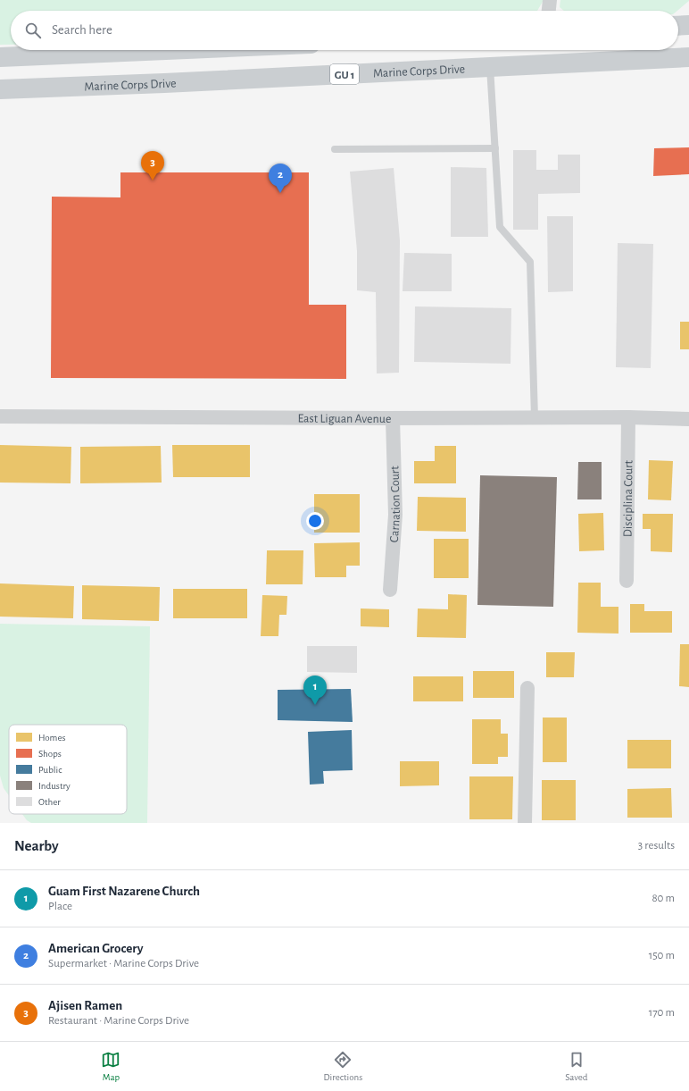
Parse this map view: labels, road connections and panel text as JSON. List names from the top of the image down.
{
  "streets": {
    "main road": ["Marine Corps Drive", "GU 1"],
    "street": ["East Liguan Avenue", "Disciplina Court", "Carnation Court"]
  },
  "crossings": [
    ["East Liguan Avenue", "Disciplina Court"],
    ["East Liguan Avenue", "Carnation Court"]
  ],
  "legend": [
    "Homes",
    "Shops",
    "Public",
    "Industry",
    "Other"
  ],
  "page": {
    "search": "Search here",
    "pins": ["3", "2", "1"],
    "heading": ["Nearby", "3 results"],
    "list": [
      {
        "mark": "1",
        "name": "Guam First Nazarene Church",
        "note": "Place",
        "value": "80 m"
      },
      {
        "mark": "2",
        "name": "American Grocery",
        "note": "Supermarket · Marine Corps Drive",
        "value": "150 m"
      },
      {
        "mark": "3",
        "name": "Ajisen Ramen",
        "note": "Restaurant · Marine Corps Drive",
        "value": "170 m"
      }
    ],
    "nav": ["Map", "Directions", "Saved"]
  }
}
